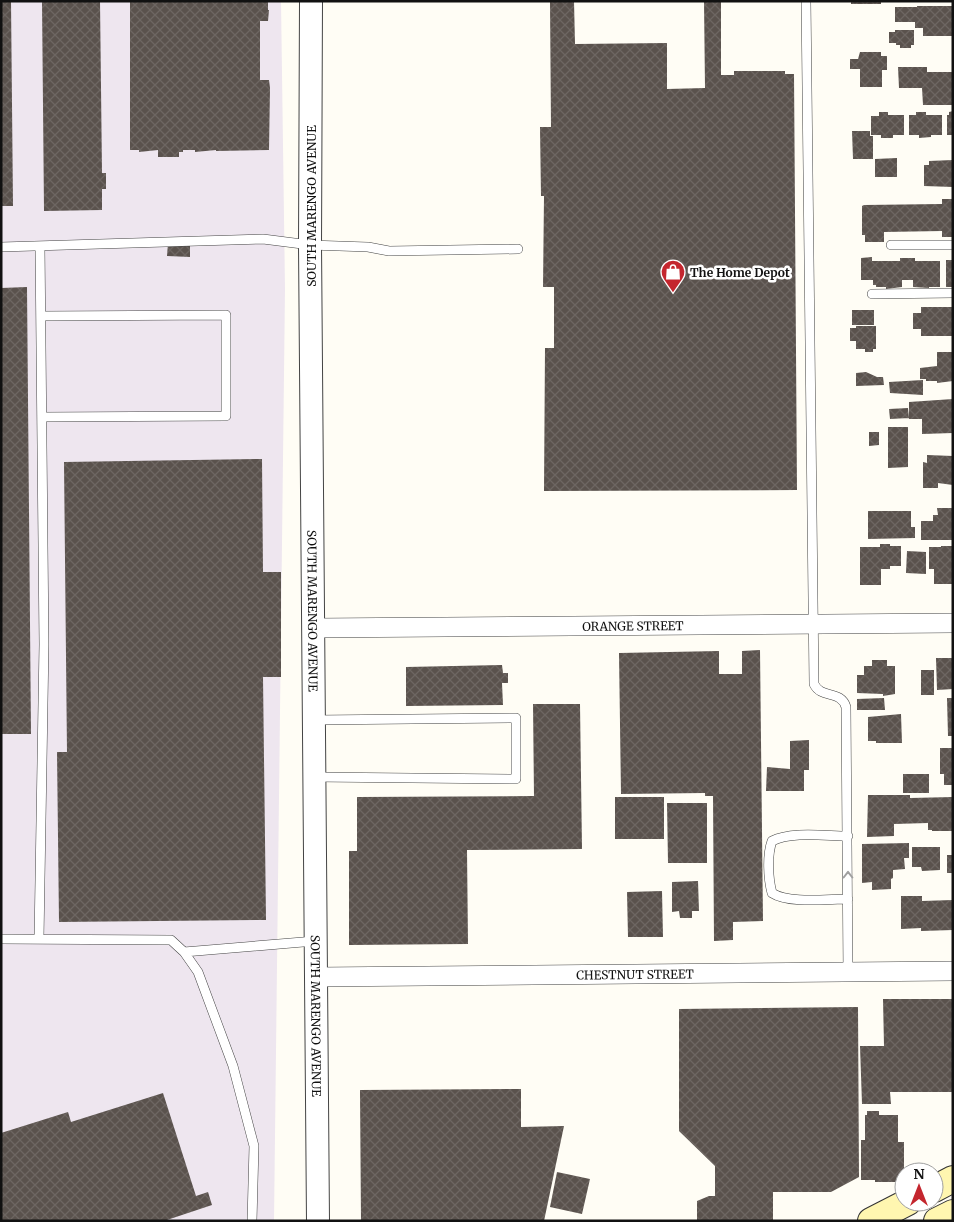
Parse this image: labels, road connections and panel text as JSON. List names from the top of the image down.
{
  "streets": {
    "street": ["SOUTH MARENGO AVENUE", "ORANGE STREET", "CHESTNUT STREET"]
  },
  "crossings": [
    ["SOUTH MARENGO AVENUE", "ORANGE STREET"],
    ["SOUTH MARENGO AVENUE", "CHESTNUT STREET"]
  ],
  "places": {
    "shop": ["The Home Depot"]
  },
  "north": "top"
}
